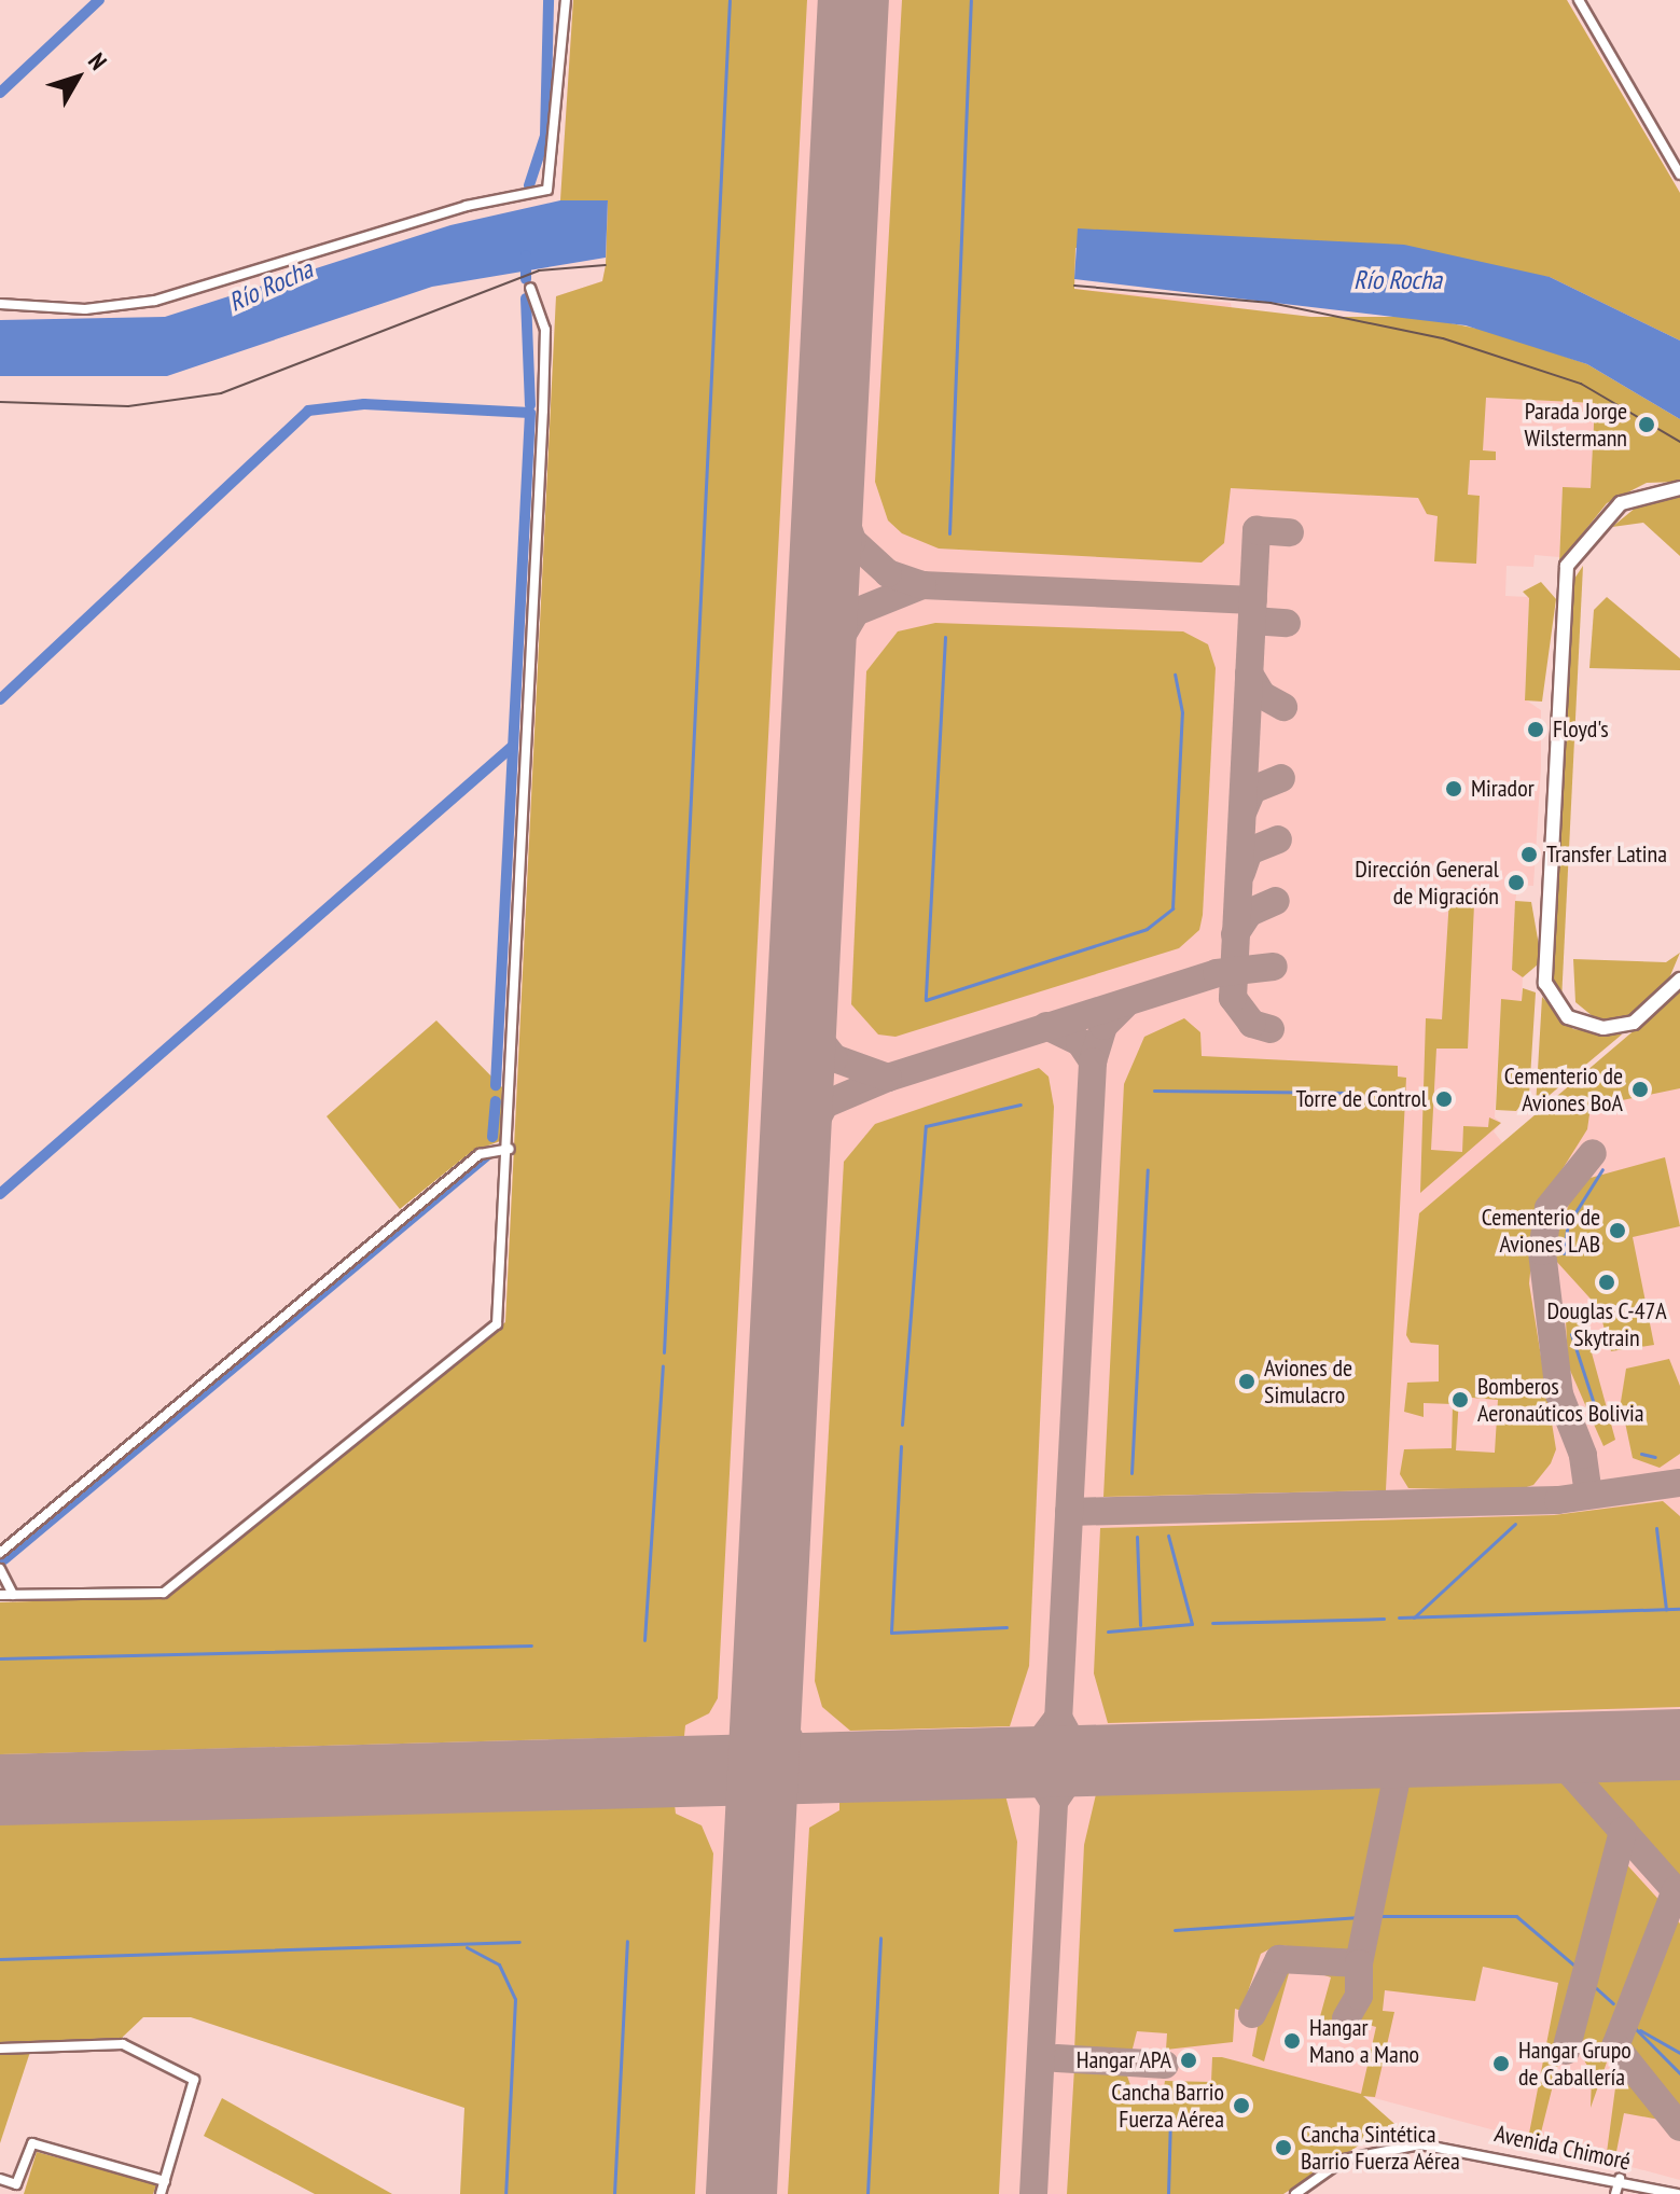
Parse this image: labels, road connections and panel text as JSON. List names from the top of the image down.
{
  "streets": {
    "street": ["Avenida Chimoré"]
  },
  "water": ["Río Rocha"],
  "places": [
    "Parada Jorge Wilstermann",
    "Floyd's",
    "Mirador",
    "Transfer Latina",
    "Dirección General de Migración",
    "Cementerio de Aviones BoA",
    "Torre de Control",
    "Cementerio de Aviones LAB",
    "Douglas C-47A Skytrain",
    "Aviones de Simulacro",
    "Bomberos Aeronaúticos Bolivia",
    "Hangar Mano a Mano",
    "Hangar APA",
    "Hangar Grupo de Caballería",
    "Cancha Barrio Fuerza Aérea",
    "Cancha Sintética Barrio Fuerza Aérea"
  ],
  "north": "top right"
}
